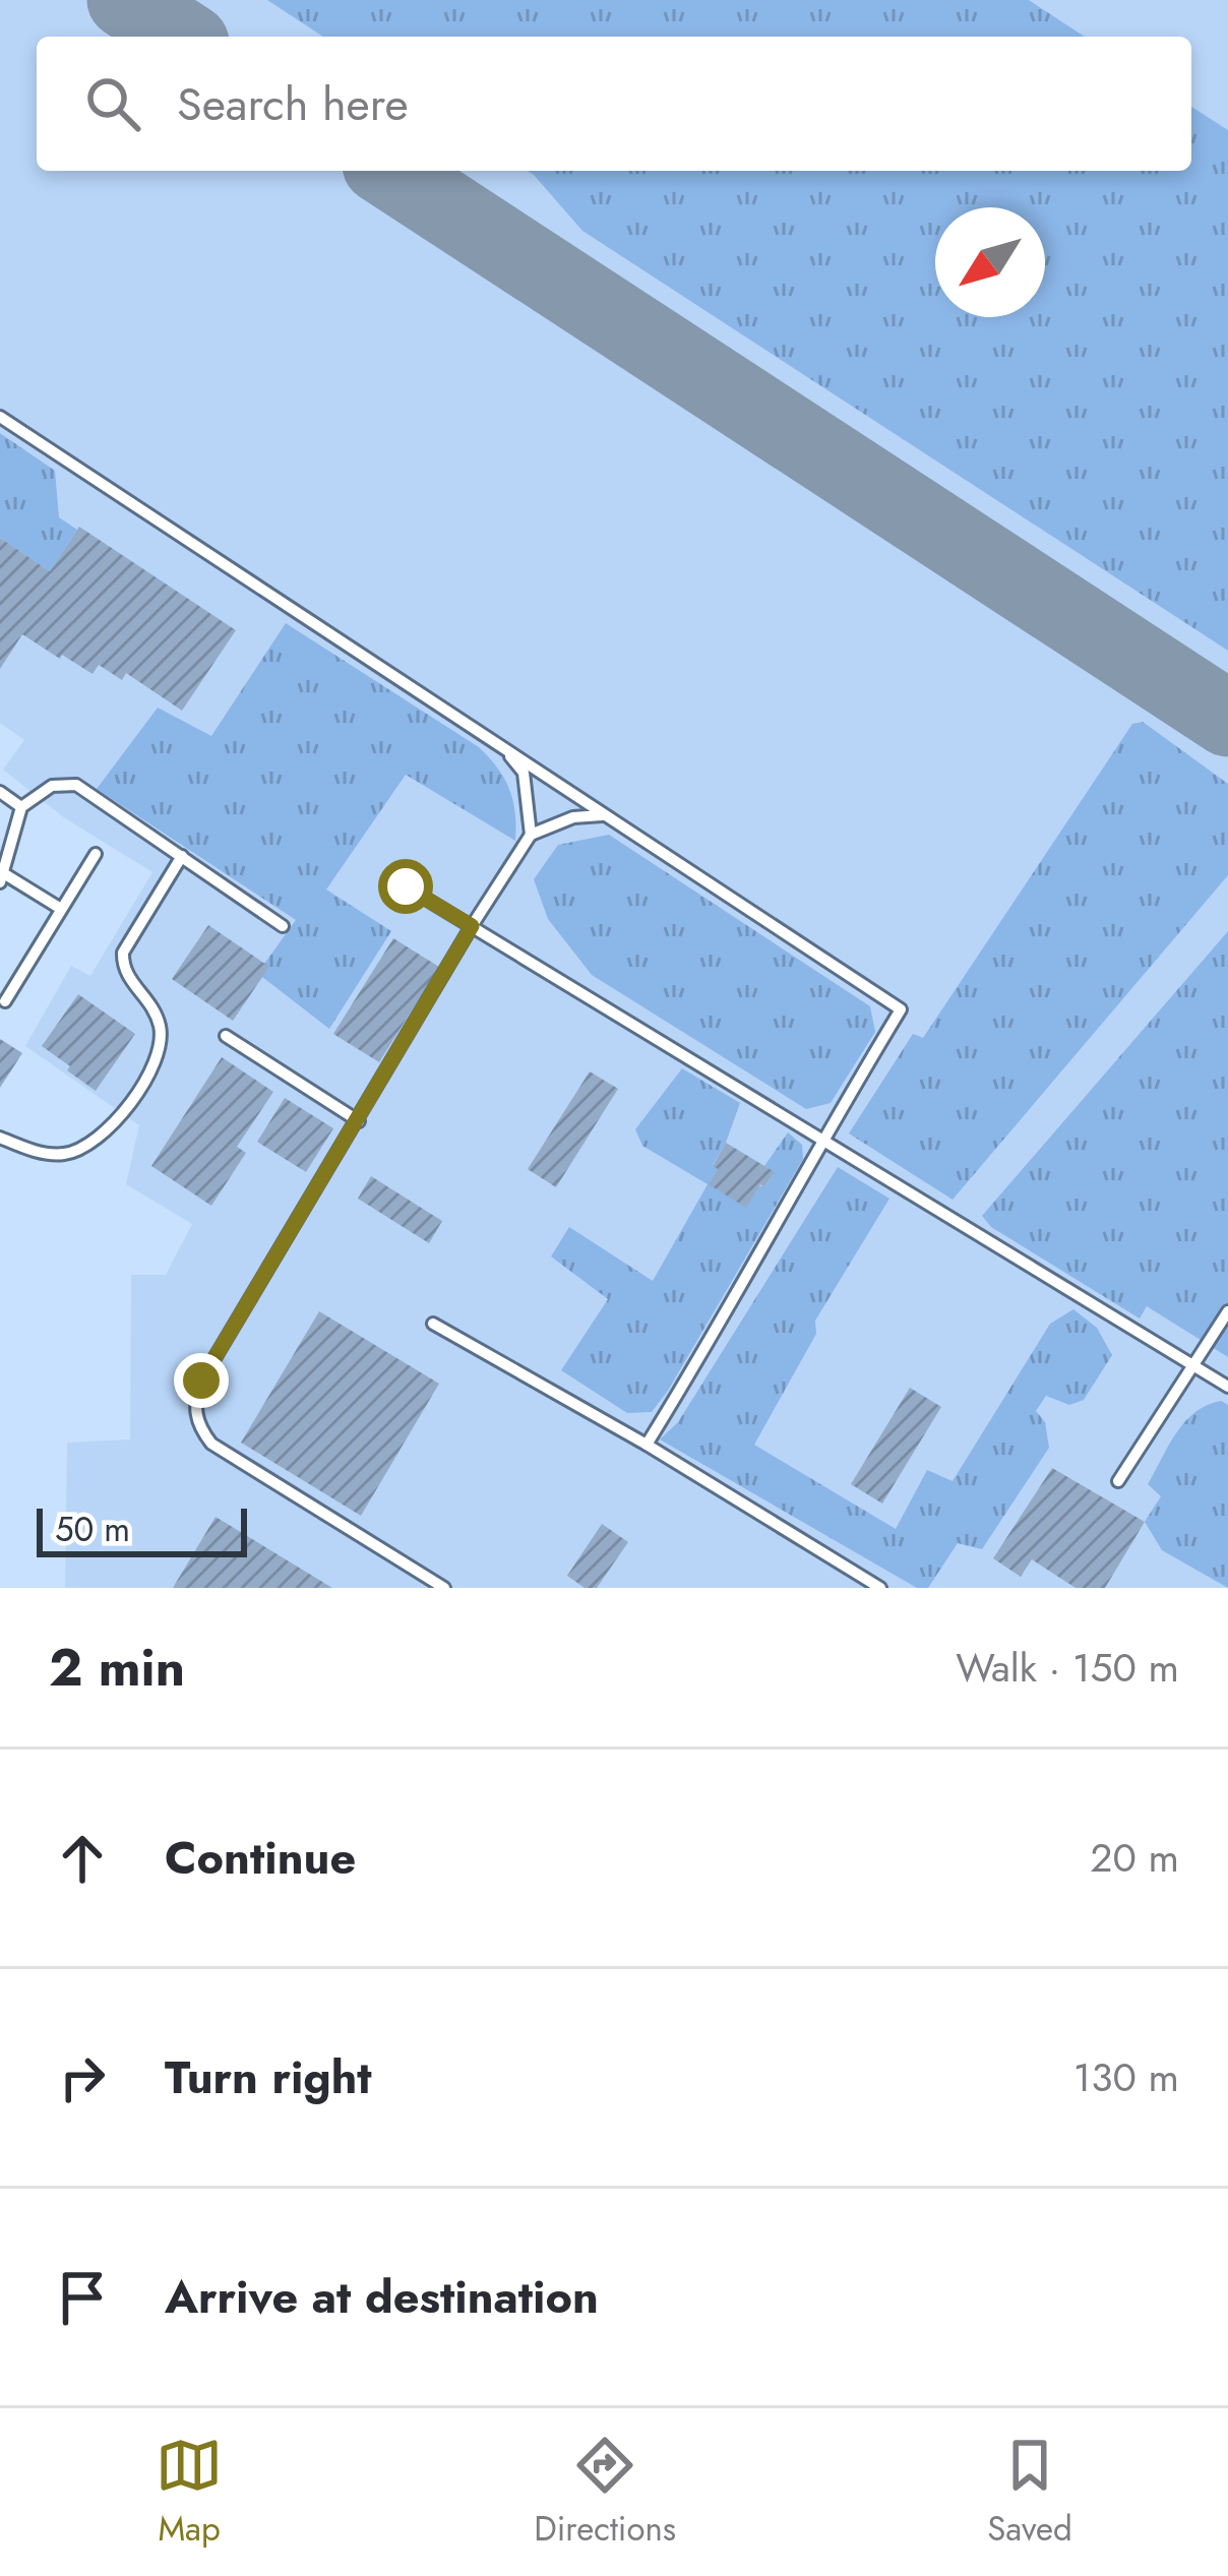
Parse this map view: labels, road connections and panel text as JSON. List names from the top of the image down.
{
  "scale_bar": "50 m",
  "north": "bottom left",
  "page": {
    "search": "Search here",
    "scale": "50 m",
    "heading": ["2 min", "Walk · 150 m"],
    "list": [
      ["Continue", "20 m"],
      ["Turn right", "130 m"],
      "Arrive at destination"
    ],
    "nav": ["Map", "Directions", "Saved"]
  }
}
